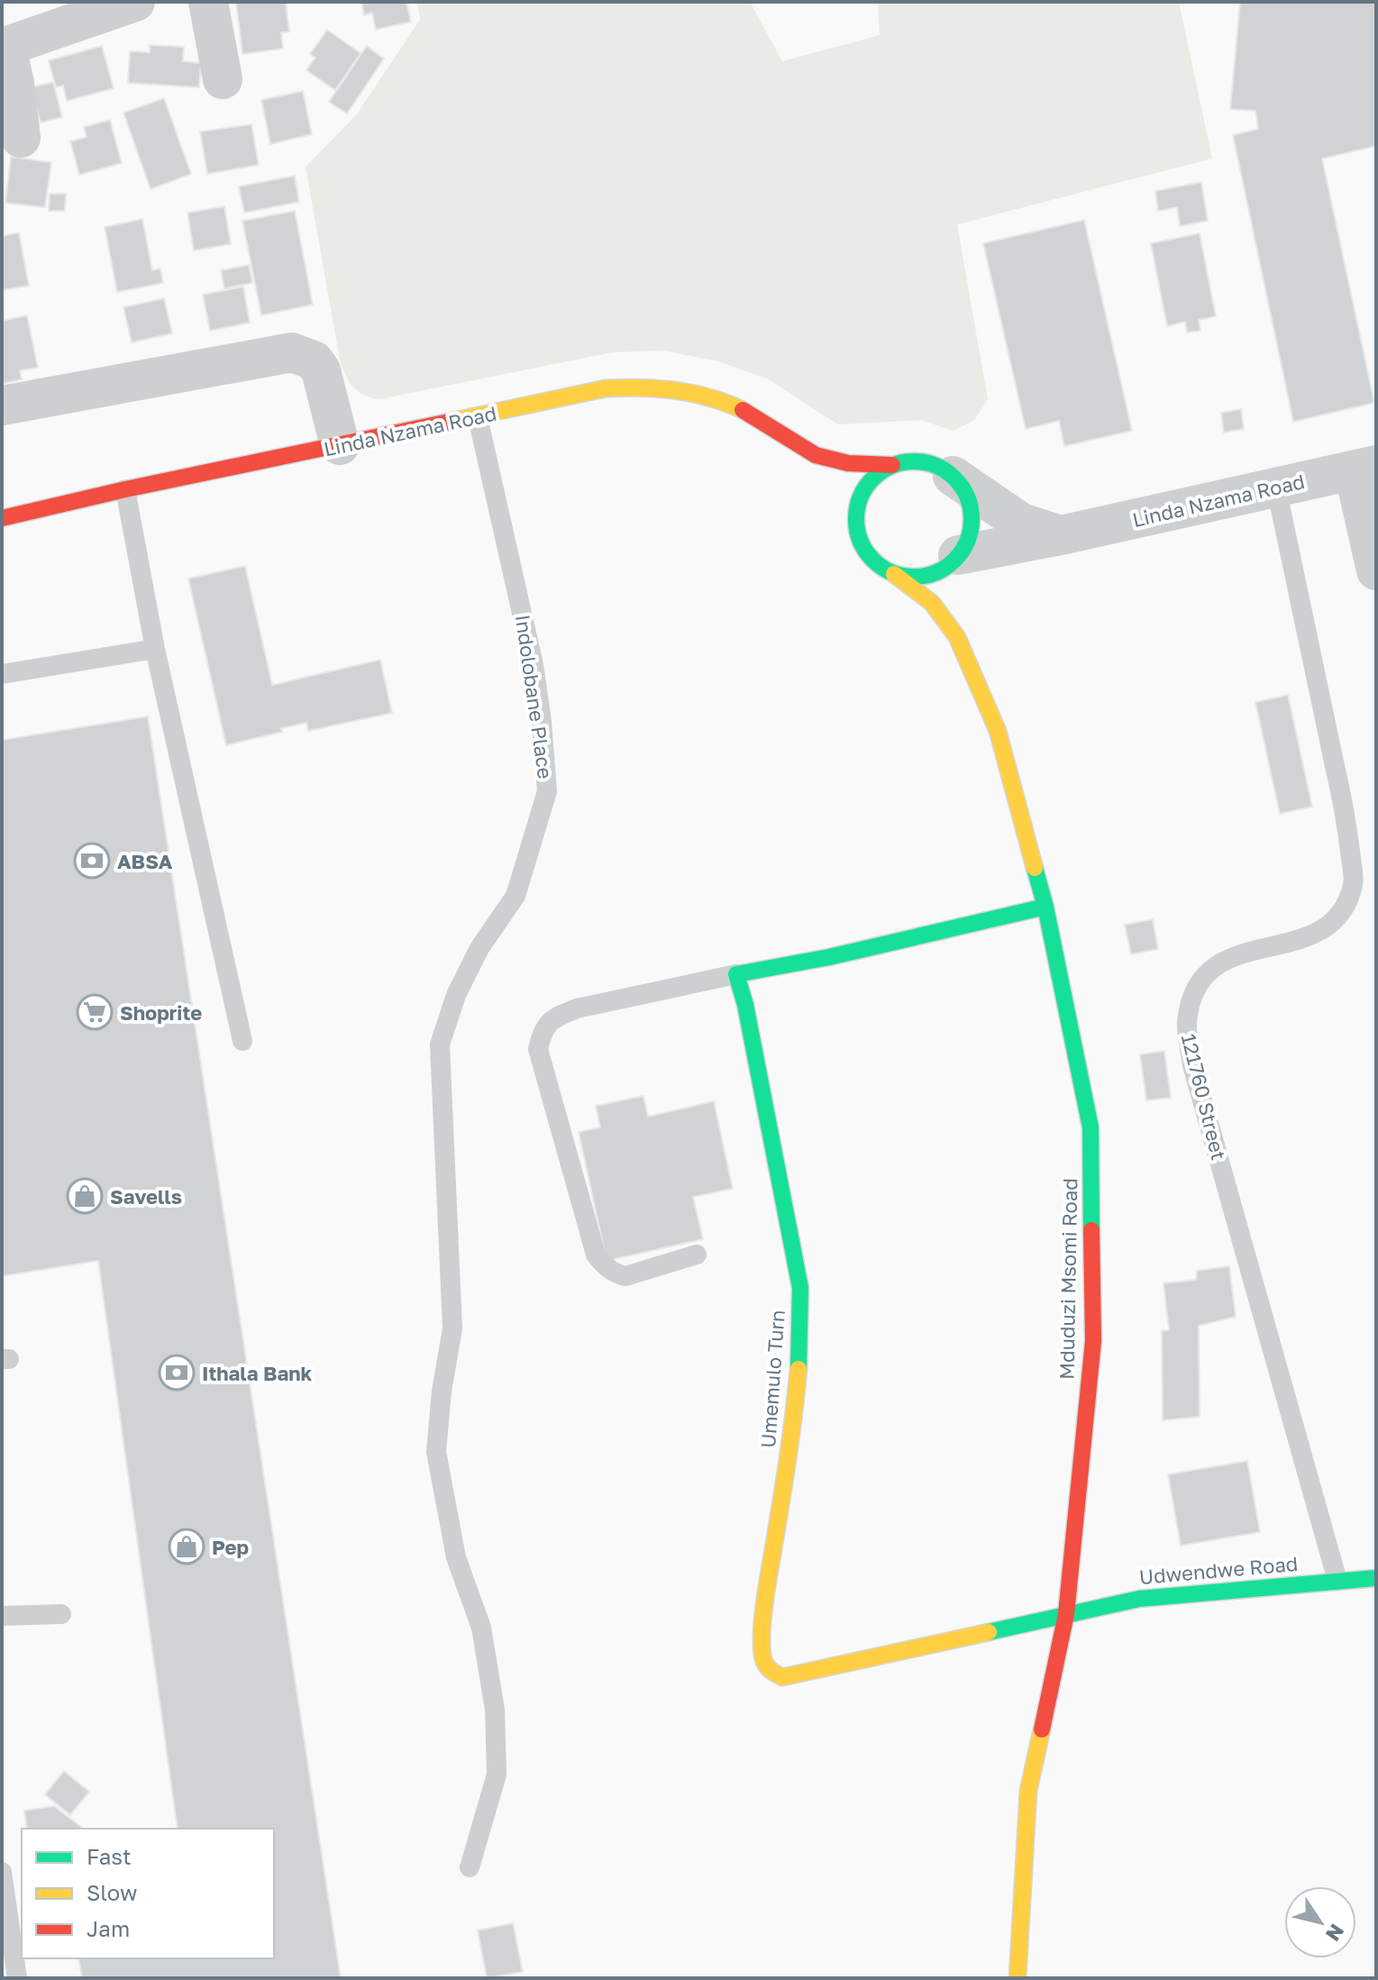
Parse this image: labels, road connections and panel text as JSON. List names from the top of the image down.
{
  "streets": {
    "street": [
      "Linda Nzama Road",
      "Mduduzi Msomi Road",
      "Umemulo Turn",
      "Udwendwe Road"
    ],
    "lane": ["Indolobane Place", "121760 Street"]
  },
  "crossings": [
    ["Linda Nzama Road", "Indolobane Place"],
    ["Linda Nzama Road", "121760 Street"],
    ["Linda Nzama Road", "Mduduzi Msomi Road"],
    ["121760 Street", "Udwendwe Road"],
    ["Mduduzi Msomi Road", "Umemulo Turn"],
    ["Mduduzi Msomi Road", "Udwendwe Road"],
    ["Umemulo Turn", "Udwendwe Road"]
  ],
  "places": {
    "bank": ["ABSA", "Ithala Bank"],
    "supermarket": ["Shoprite"],
    "shop": ["Savells", "Pep"]
  },
  "legend": ["Fast", "Slow", "Jam"],
  "north": "bottom right"
}
